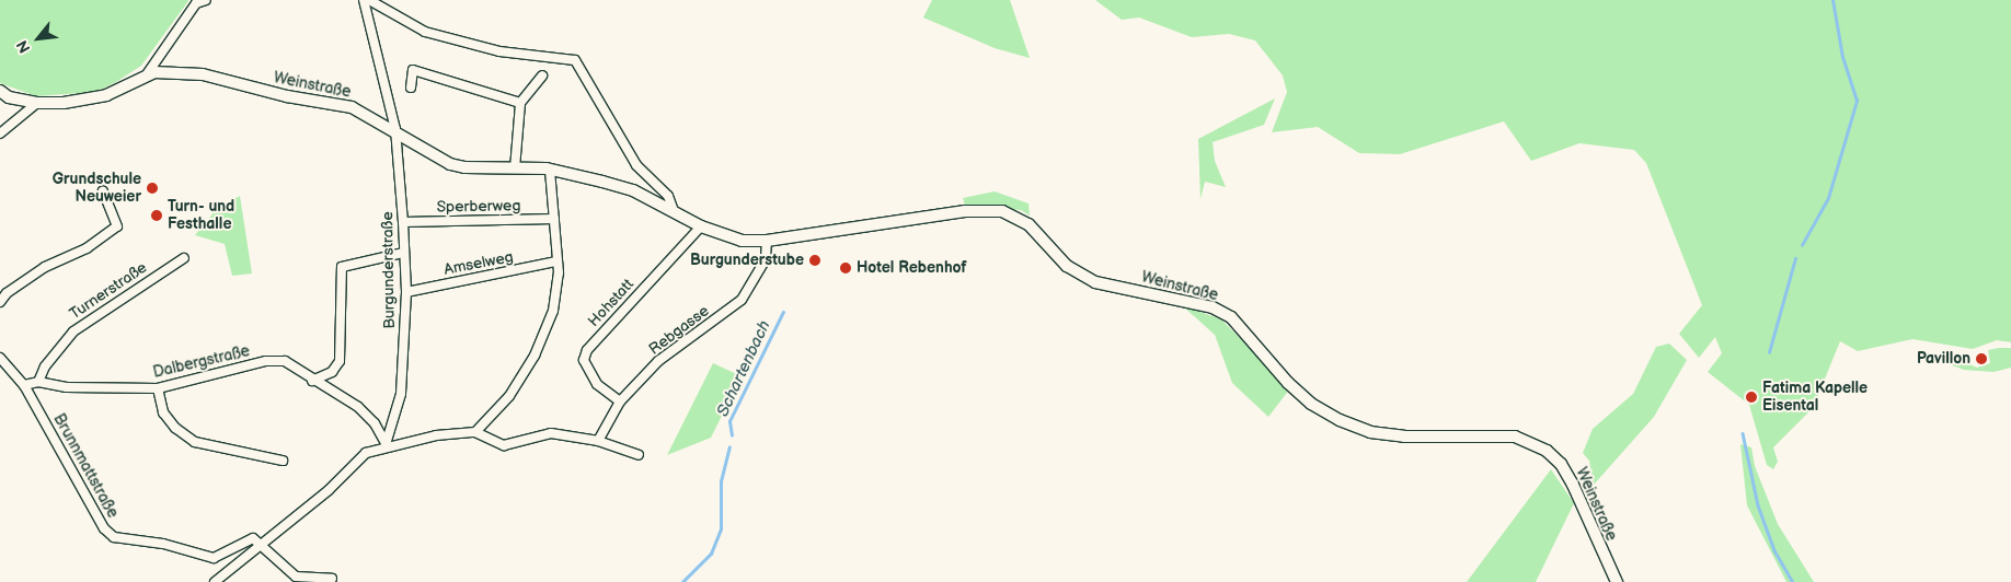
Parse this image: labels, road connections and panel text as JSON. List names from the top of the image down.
{
  "streets": {
    "main road": ["Weinstraße"],
    "street": [
      "Sperberweg",
      "Amselweg",
      "Burgunderstraße",
      "Turnerstraße",
      "Hohstatt",
      "Rebgasse",
      "Dalbergstraße",
      "Brunnmattstraße"
    ]
  },
  "crossings": [
    ["Weinstraße", "Burgunderstraße"],
    ["Weinstraße", "Hohstatt"],
    ["Weinstraße", "Rebgasse"],
    ["Sperberweg", "Burgunderstraße"],
    ["Amselweg", "Burgunderstraße"],
    ["Burgunderstraße", "Dalbergstraße"],
    ["Turnerstraße", "Dalbergstraße"],
    ["Hohstatt", "Rebgasse"],
    ["Dalbergstraße", "Brunnmattstraße"]
  ],
  "water": ["Schartenbach"],
  "places": [
    "Grundschule Neuweier",
    "Turn- und Festhalle",
    "Burgunderstube",
    "Hotel Rebenhof",
    "Pavillon",
    "Fatima Kapelle Eisental"
  ],
  "north": "bottom left"
}
